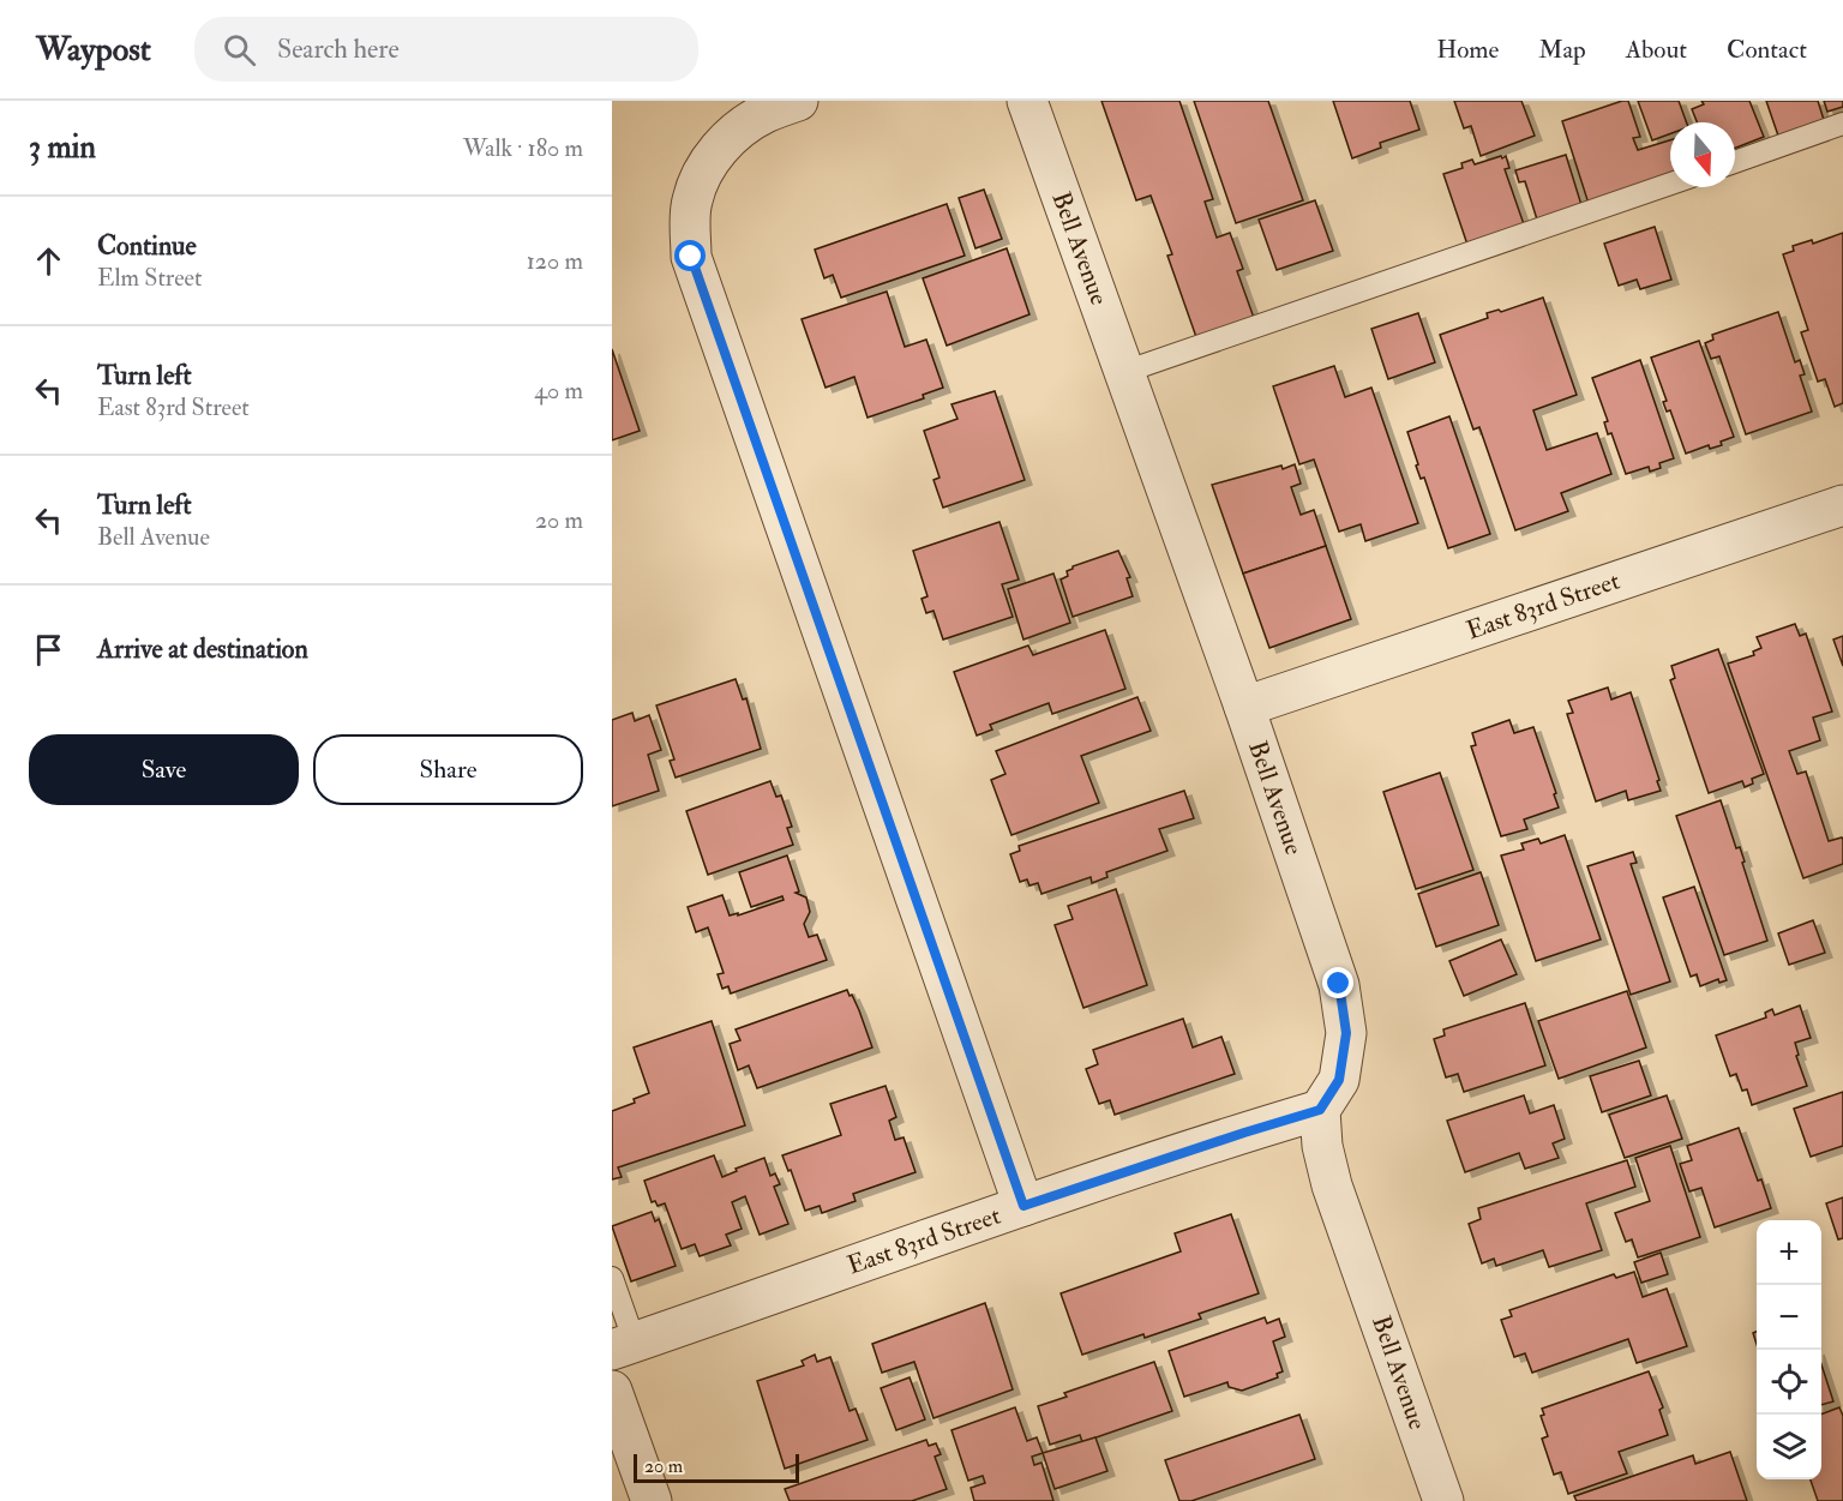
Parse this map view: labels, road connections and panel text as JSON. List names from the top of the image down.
{
  "streets": {
    "street": ["Bell Avenue", "East 83rd Street"]
  },
  "crossings": [
    ["Bell Avenue", "East 83rd Street"]
  ],
  "scale_bar": "20 m",
  "north": "bottom",
  "page": {
    "header": "Waypost",
    "search": "Search here",
    "nav": [
      "Home",
      "Map",
      "About",
      "Contact"
    ],
    "heading": ["3 min", "Walk · 180 m"],
    "list": [
      ["Continue", "Elm Street", "120 m"],
      ["Turn left", "East 83rd Street", "40 m"],
      ["Turn left", "Bell Avenue", "20 m"],
      "Arrive at destination"
    ],
    "buttons": ["Save", "Share"],
    "map_buttons": ["+", "−"],
    "scale": "20 m"
  }
}
